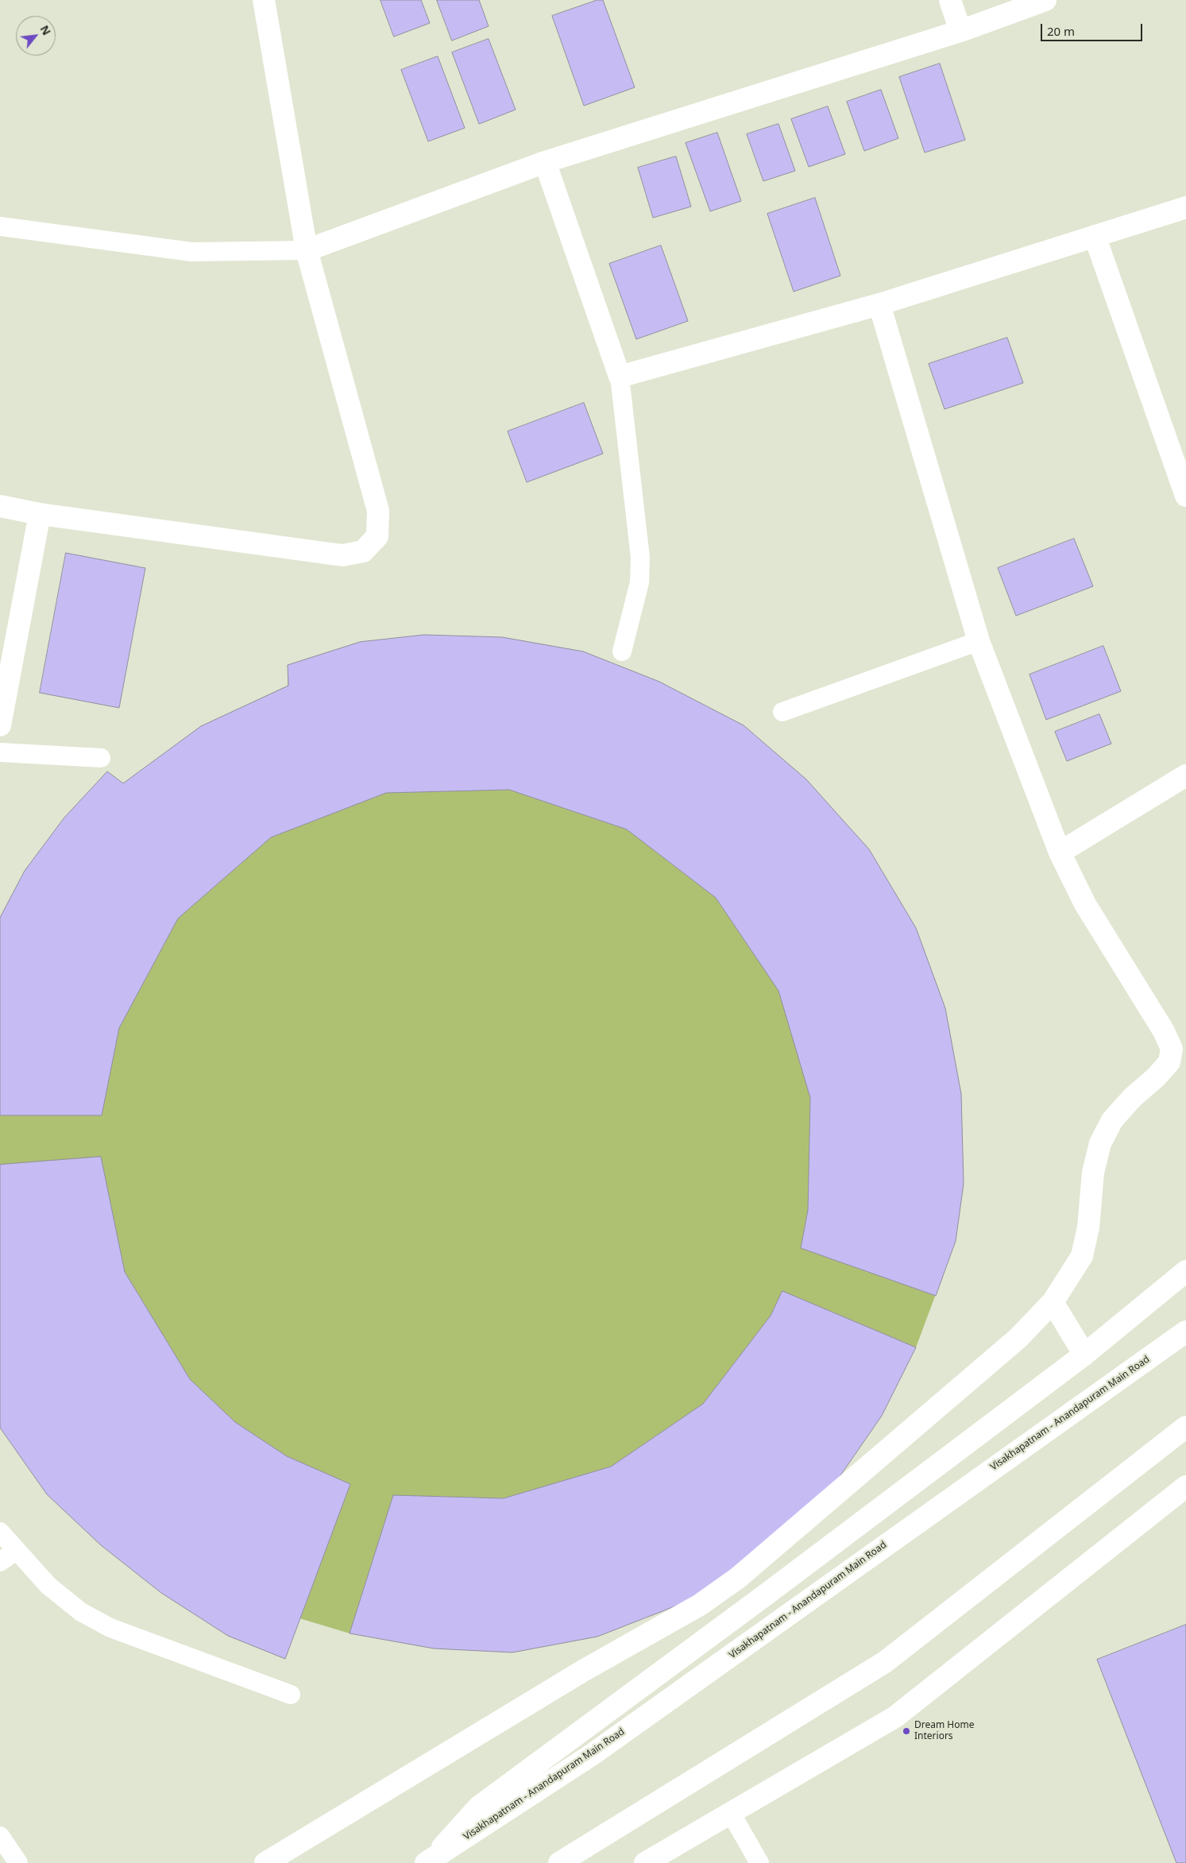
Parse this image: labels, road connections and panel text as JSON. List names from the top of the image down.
{
  "streets": {
    "street": ["Visakhapatnam - Anandapuram Main Road"]
  },
  "places": ["Dream Home Interiors"],
  "scale_bar": "20 m",
  "north": "top right"
}
